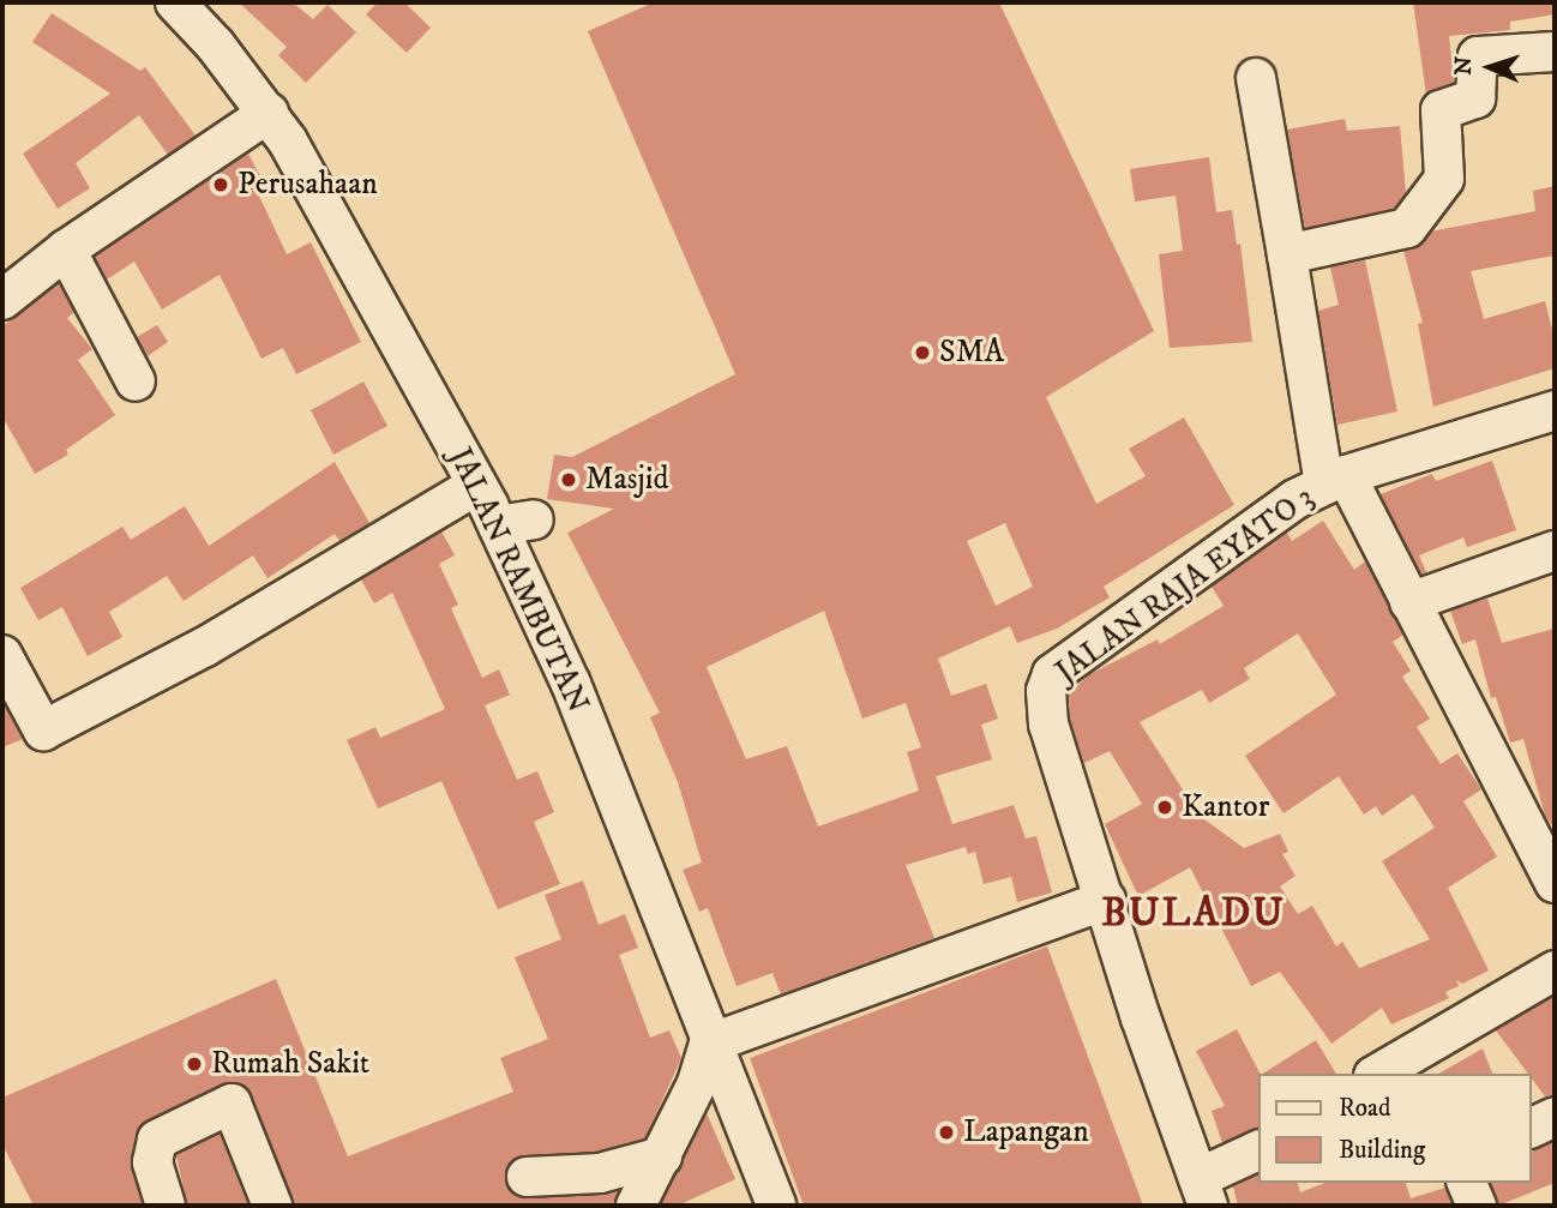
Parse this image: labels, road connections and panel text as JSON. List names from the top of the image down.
{
  "streets": {
    "street": ["JALAN RAMBUTAN", "JALAN RAJA EYATO 3"]
  },
  "districts": ["BULADU"],
  "places": [
    "Perusahaan",
    "SMA",
    "Masjid",
    "Kantor",
    "Rumah Sakit",
    "Lapangan"
  ],
  "legend": ["Road", "Building"],
  "north": "left"
}
